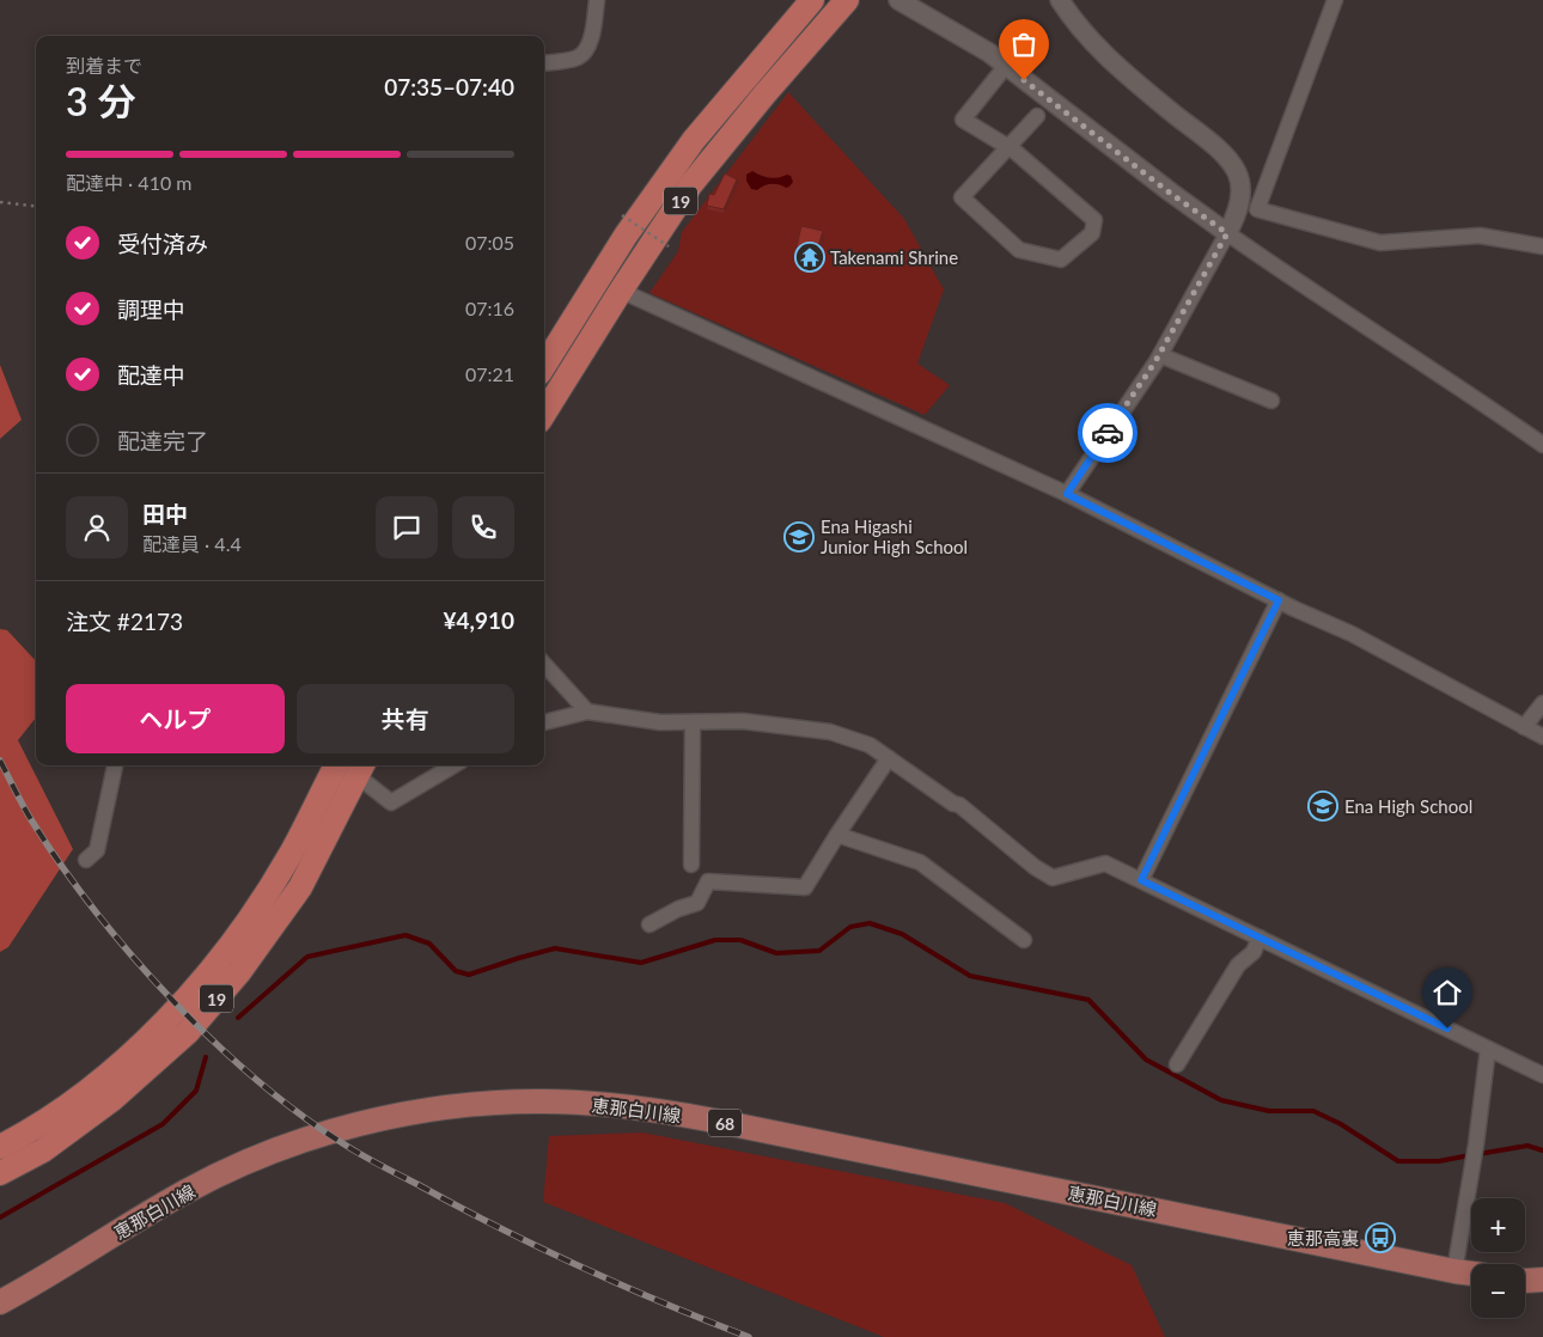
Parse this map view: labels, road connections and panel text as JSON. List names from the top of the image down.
{
  "streets": {
    "highway": ["19"],
    "main road": ["恵那白川線", "68"]
  },
  "places": {
    "temple": ["Takenami Shrine"],
    "school or university": ["Ena Higashi Junior High School", "Ena High School"],
    "bus stop": ["恵那高裏"]
  },
  "page": {
    "heading": ["3 分", "到着まで", "07:35–07:40"],
    "panel": [
      "田中",
      "配達員 · 4.4",
      "注文 #2173",
      "¥4,910"
    ],
    "bar": "配達中 · 410 m",
    "list": [
      ["受付済み", "07:05"],
      ["調理中", "07:16"],
      ["配達中", "07:21"],
      "配達完了"
    ],
    "buttons": ["ヘルプ", "共有"],
    "map_buttons": ["+", "−"]
  }
}
